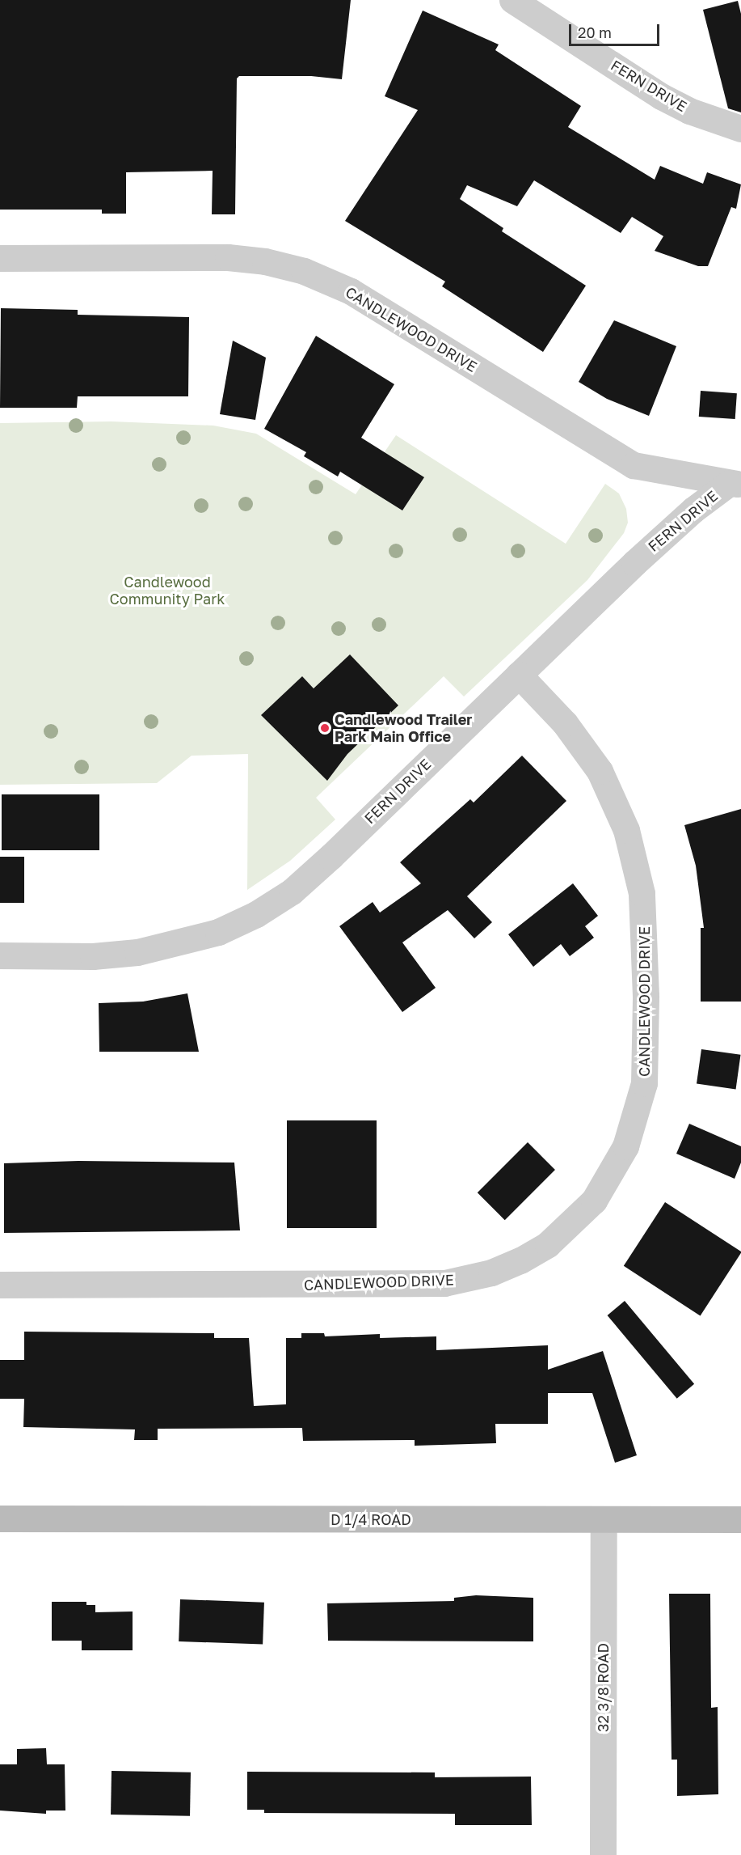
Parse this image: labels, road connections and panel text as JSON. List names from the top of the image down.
{
  "streets": {
    "street": [
      "FERN DRIVE",
      "CANDLEWOOD DRIVE",
      "D 1/4 ROAD",
      "32 3/8 ROAD"
    ]
  },
  "crossings": [
    ["FERN DRIVE", "CANDLEWOOD DRIVE"],
    ["D 1/4 ROAD", "32 3/8 ROAD"]
  ],
  "parks": ["Candlewood Community Park"],
  "places": ["Candlewood Trailer Park Main Office"],
  "scale_bar": "20 m"
}
